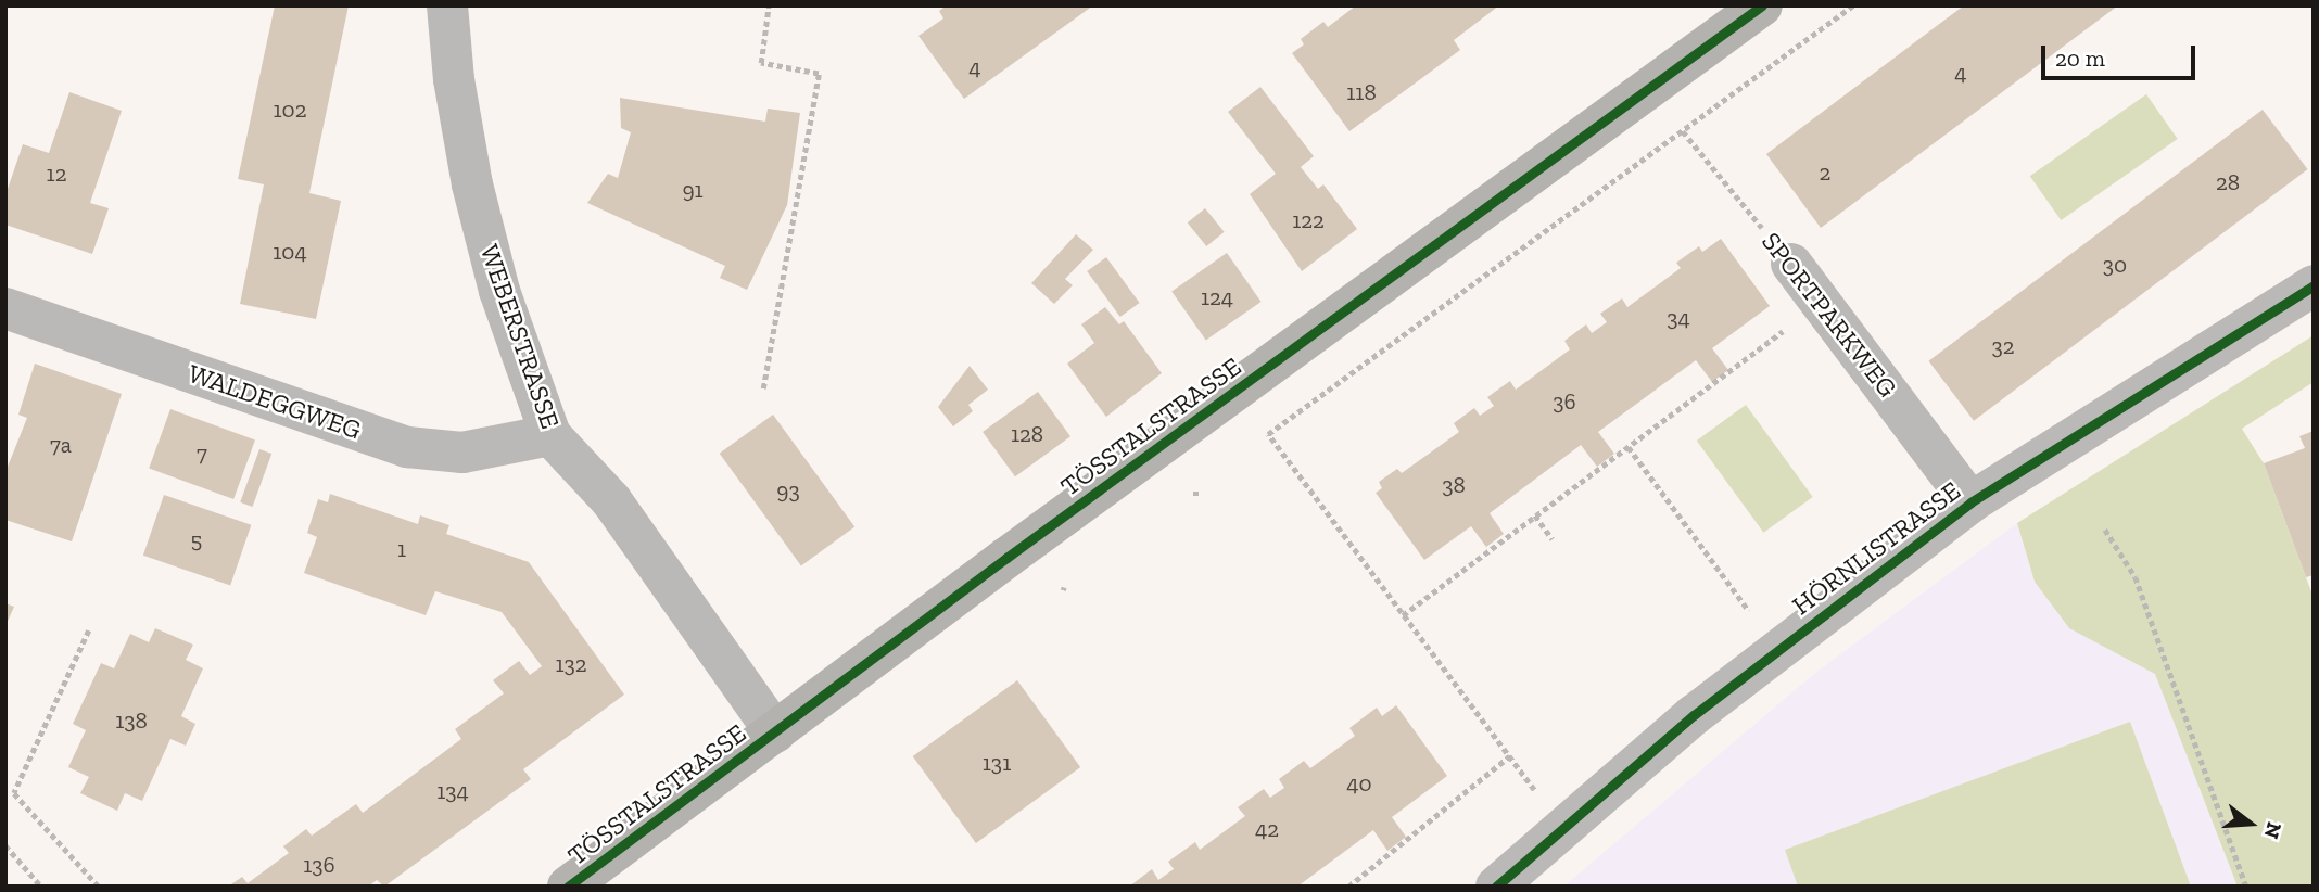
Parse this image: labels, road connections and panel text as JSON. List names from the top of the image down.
{
  "streets": {
    "main road": ["TÖSSTALSTRASSE"],
    "street": [
      "SPORTPARKWEG",
      "WEBERSTRASSE",
      "WALDEGGWEG",
      "HÖRNLISTRASSE"
    ]
  },
  "crossings": [
    ["SPORTPARKWEG", "HÖRNLISTRASSE"],
    ["WEBERSTRASSE", "WALDEGGWEG"],
    ["WEBERSTRASSE", "TÖSSTALSTRASSE"]
  ],
  "house_numbers": [
    "4",
    "4",
    "118",
    "102",
    "2",
    "12",
    "28",
    "91",
    "122",
    "104",
    "30",
    "124",
    "34",
    "32",
    "36",
    "128",
    "7a",
    "7",
    "38",
    "93",
    "5",
    "1",
    "132",
    "138",
    "131",
    "40",
    "134",
    "42",
    "136"
  ],
  "scale_bar": "20 m",
  "north": "right"
}
